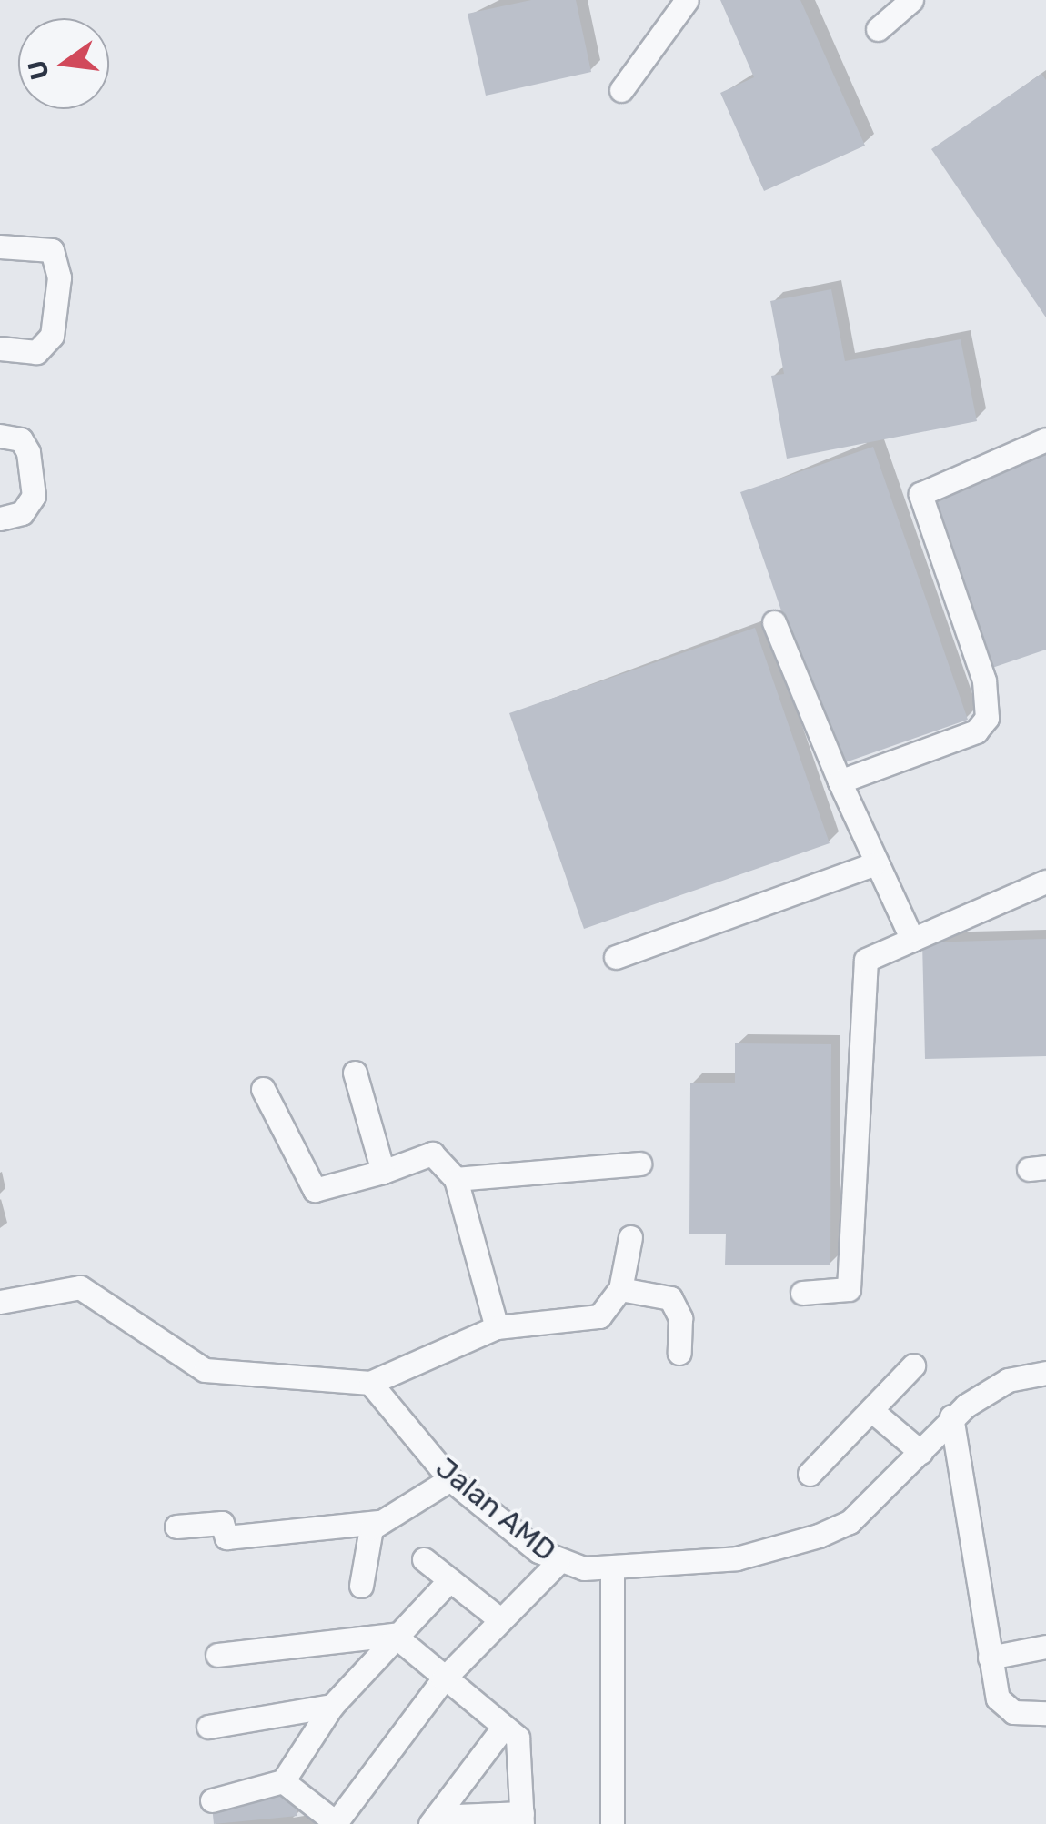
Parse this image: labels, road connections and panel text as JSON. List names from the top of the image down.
{
  "streets": {
    "street": ["Jalan AMD"]
  },
  "north": "left"
}
